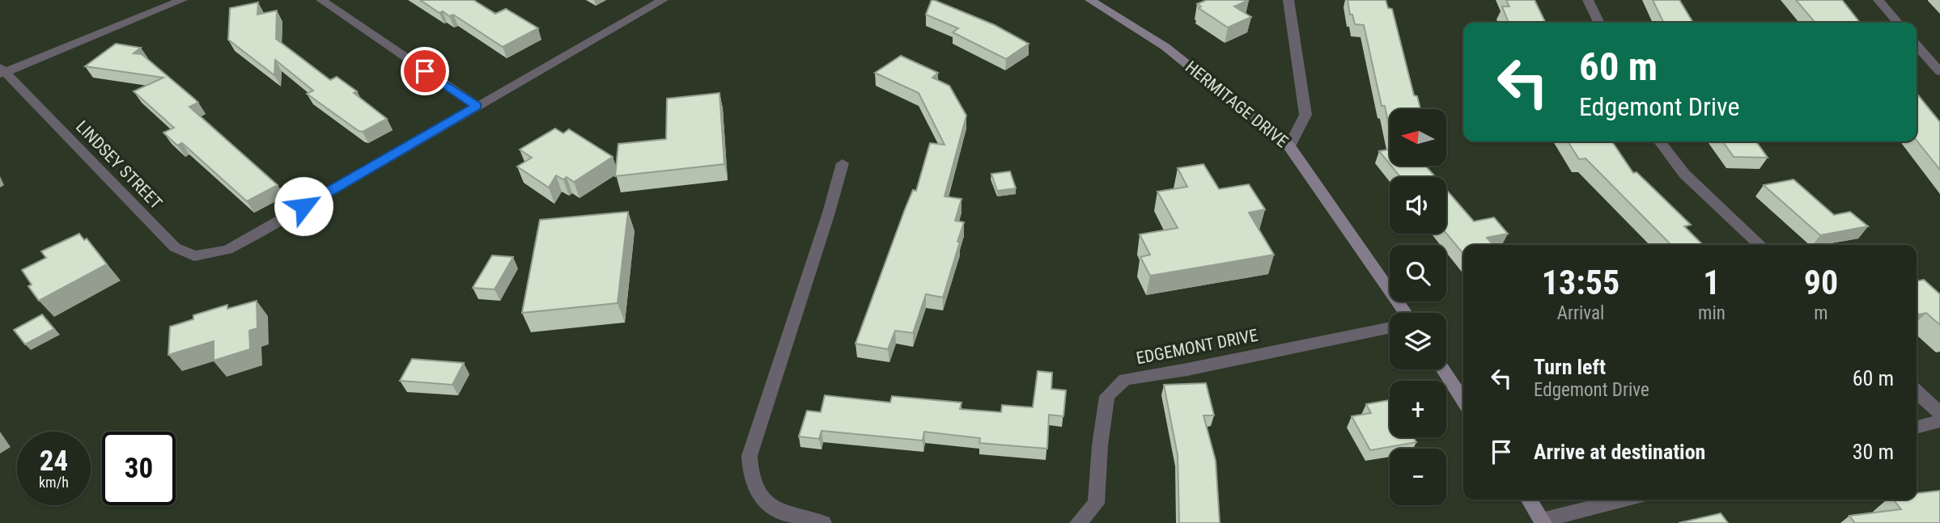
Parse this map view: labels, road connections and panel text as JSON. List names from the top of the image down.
{
  "streets": {
    "street": ["HERMITAGE DRIVE", "LINDSEY STREET", "EDGEMONT DRIVE"]
  },
  "north": "left",
  "page": {
    "turn": ["60 m", "Edgemont Drive"],
    "map_buttons": ["+", "−"],
    "eta": [
      "13:55",
      "Arrival",
      "1",
      "min",
      "90",
      "m"
    ],
    "list": [
      {
        "name": "Turn left",
        "note": "Edgemont Drive",
        "value": "60 m"
      },
      {
        "name": "Arrive at destination",
        "value": "30 m"
      }
    ],
    "speed": "24 km/h",
    "limit": "30"
  }
}
